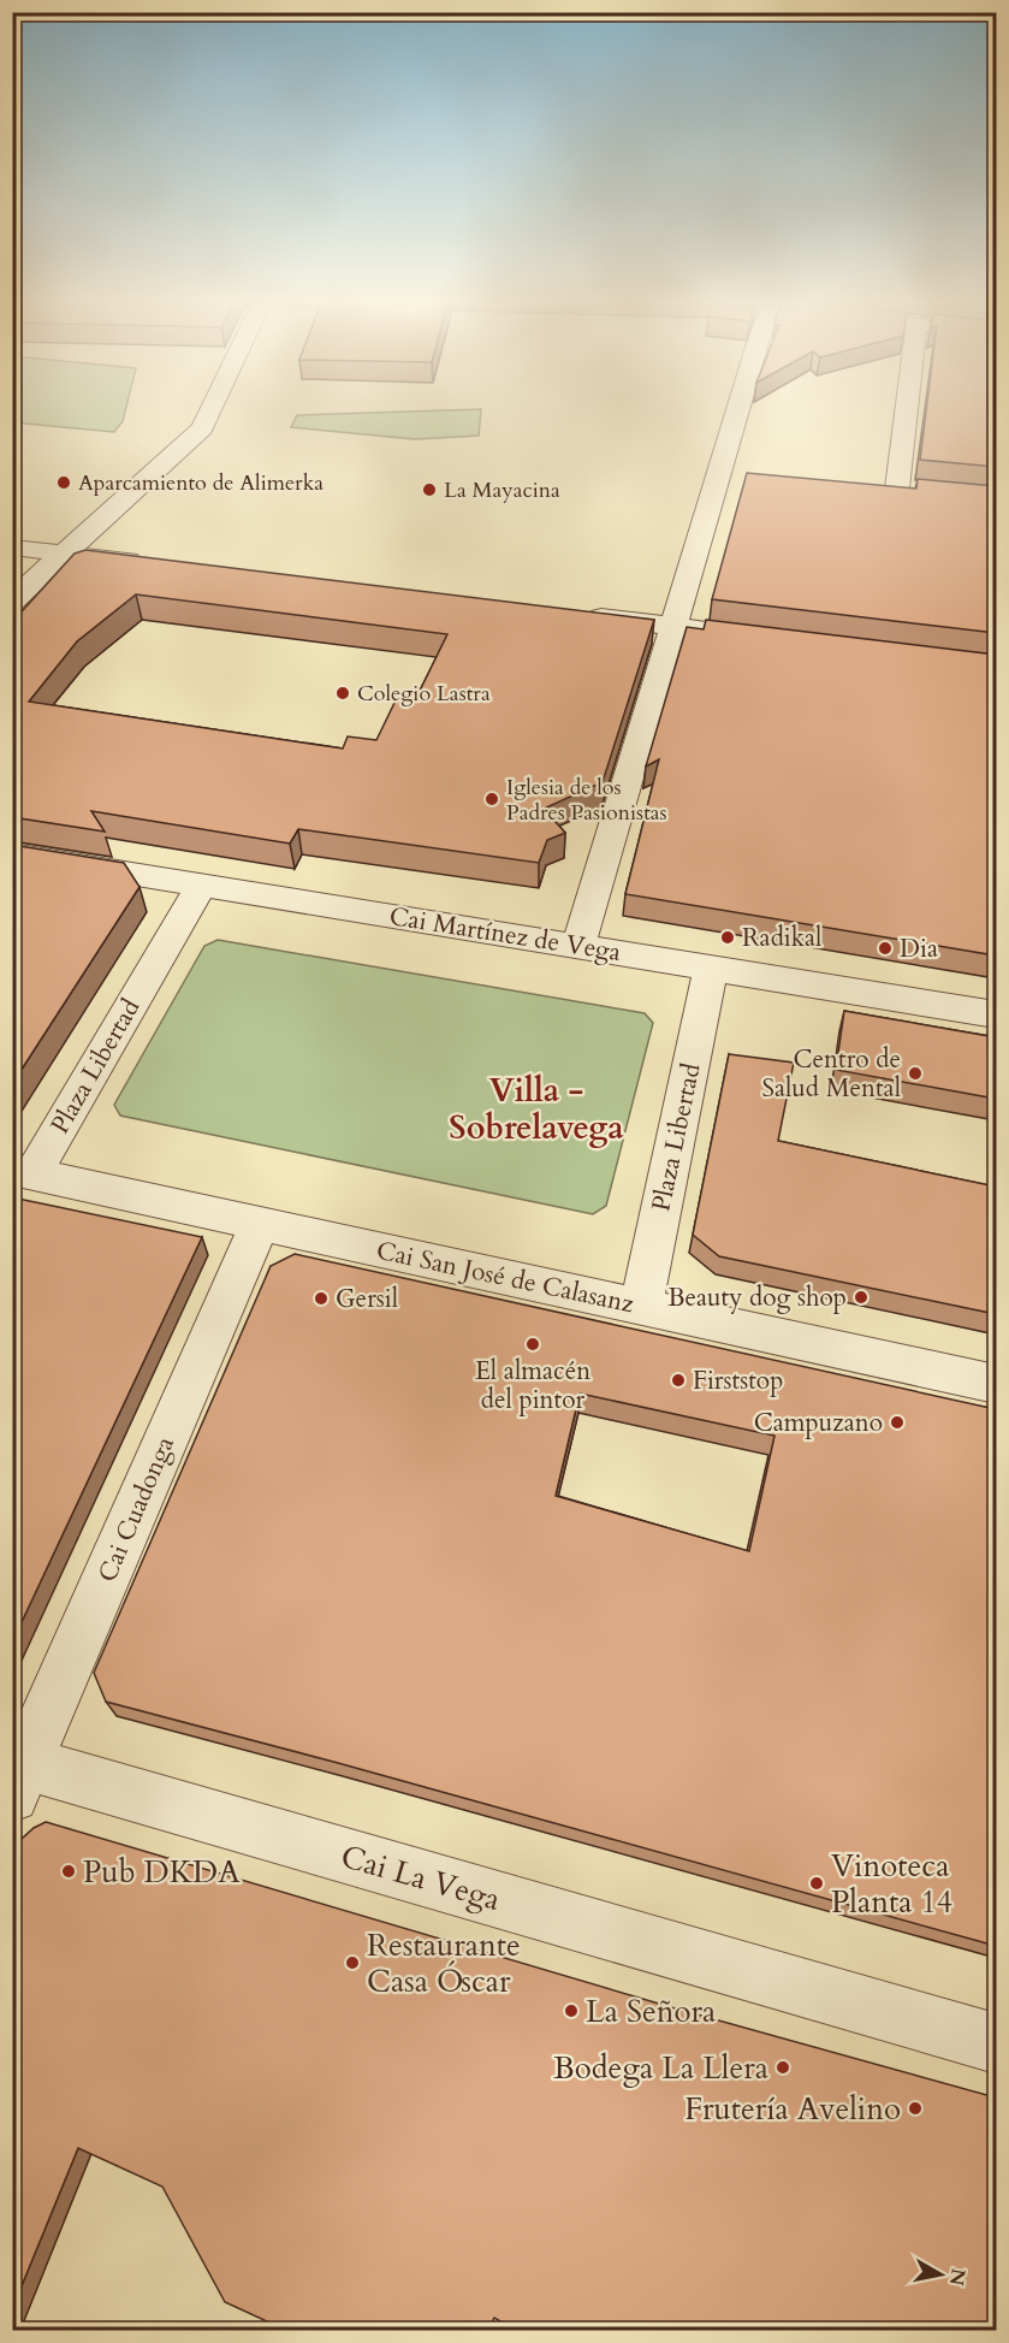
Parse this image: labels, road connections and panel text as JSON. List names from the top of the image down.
{
  "streets": {
    "street": [
      "Cai Martínez de Vega",
      "Plaza Libertad",
      "Cai San José de Calasanz",
      "Cai Cuadonga",
      "Cai La Vega"
    ]
  },
  "crossings": [
    ["Cai Martínez de Vega", "Plaza Libertad"],
    ["Plaza Libertad", "Cai San José de Calasanz"],
    ["Cai San José de Calasanz", "Cai Cuadonga"],
    ["Cai Cuadonga", "Cai La Vega"]
  ],
  "districts": ["Villa - Sobrelavega"],
  "places": [
    "Aparcamiento de Alimerka",
    "La Mayacina",
    "Colegio Lastra",
    "Iglesia de los Padres Pasionistas",
    "Radikal",
    "Dia",
    "Centro de Salud Mental",
    "Beauty dog shop",
    "Gersil",
    "El almacén del pintor",
    "Firststop",
    "Campuzano",
    "Pub DKDA",
    "Vinoteca Planta 14",
    "Restaurante Casa Óscar",
    "La Señora",
    "Bodega La Llera",
    "Frutería Avelino"
  ],
  "north": "right"
}
